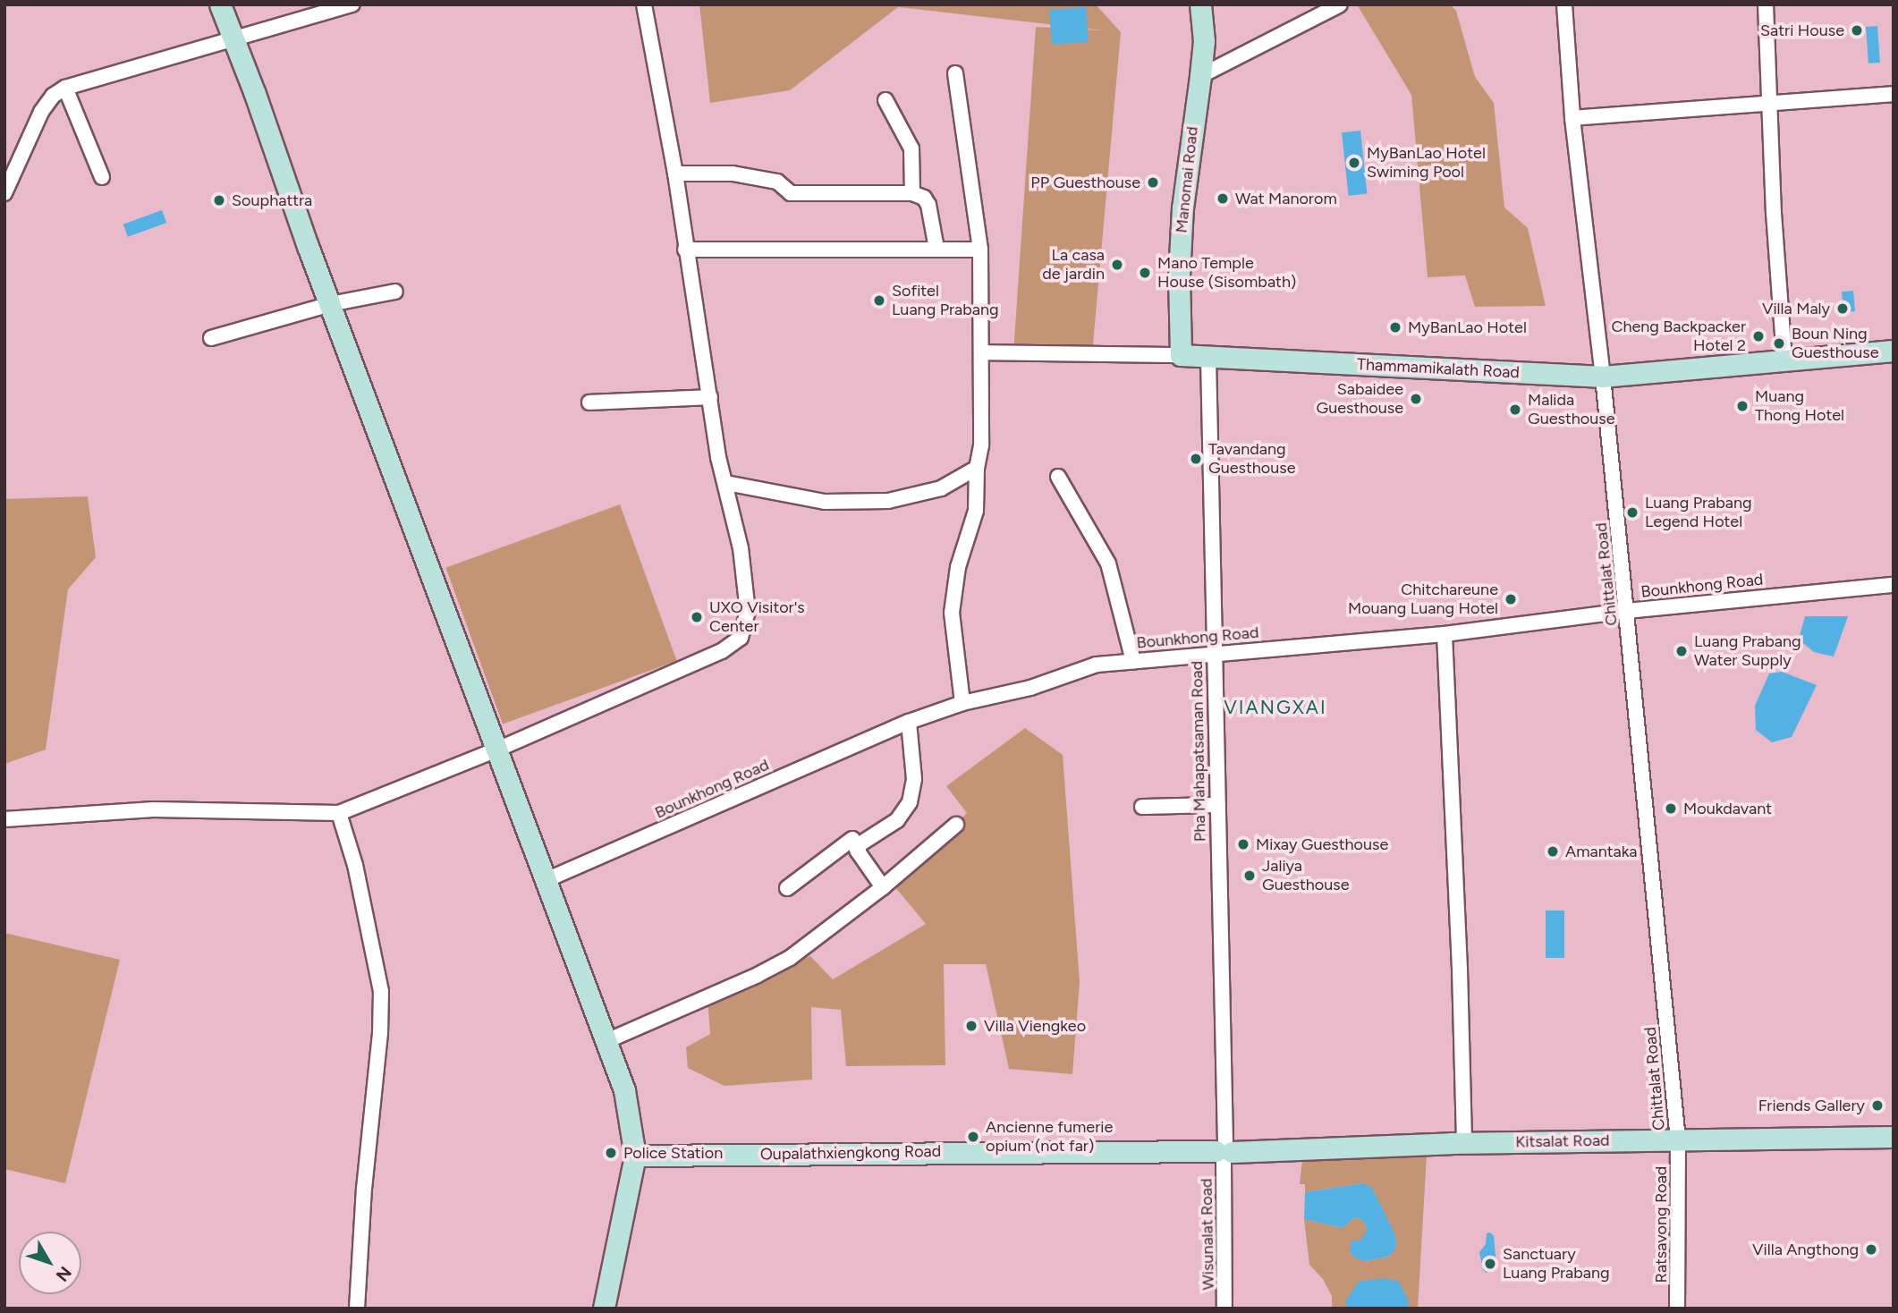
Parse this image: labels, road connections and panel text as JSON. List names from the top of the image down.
{
  "streets": {
    "street": [
      "Manomai Road",
      "Thammamikalath Road",
      "Chittalat Road",
      "Bounkhong Road",
      "Pha Mahapatsaman Road",
      "Kitsalat Road",
      "Oupalathxiengkong Road",
      "Ratsavong Road",
      "Wisunalat Road"
    ]
  },
  "crossings": [
    ["Manomai Road", "Thammamikalath Road"],
    ["Thammamikalath Road", "Chittalat Road"],
    ["Thammamikalath Road", "Pha Mahapatsaman Road"],
    ["Chittalat Road", "Bounkhong Road"],
    ["Chittalat Road", "Kitsalat Road"],
    ["Chittalat Road", "Ratsavong Road"],
    ["Bounkhong Road", "Pha Mahapatsaman Road"],
    ["Pha Mahapatsaman Road", "Kitsalat Road"],
    ["Pha Mahapatsaman Road", "Oupalathxiengkong Road"],
    ["Pha Mahapatsaman Road", "Wisunalat Road"],
    ["Kitsalat Road", "Oupalathxiengkong Road"],
    ["Kitsalat Road", "Ratsavong Road"],
    ["Kitsalat Road", "Wisunalat Road"],
    ["Oupalathxiengkong Road", "Wisunalat Road"]
  ],
  "districts": ["VIANGXAI"],
  "places": [
    "Satri House",
    "MyBanLao Hotel Swiming Pool",
    "PP Guesthouse",
    "Wat Manorom",
    "Souphattra",
    "La casa de jardin",
    "Mano Temple House (Sisombath)",
    "Sofitel Luang Prabang",
    "Villa Maly",
    "MyBanLao Hotel",
    "Cheng Backpacker Hotel 2",
    "Boun Ning Guesthouse",
    "Sabaidee Guesthouse",
    "Muang Thong Hotel",
    "Malida Guesthouse",
    "Tavandang Guesthouse",
    "Luang Prabang Legend Hotel",
    "Chitchareune Mouang Luang Hotel",
    "UXO Visitor's Center",
    "Luang Prabang Water Supply",
    "Moukdavant",
    "Mixay Guesthouse",
    "Amantaka",
    "Jaliya Guesthouse",
    "Villa Viengkeo",
    "Friends Gallery",
    "Ancienne fumerie opium (not far)",
    "Police Station",
    "Villa Angthong",
    "Sanctuary Luang Prabang"
  ],
  "north": "bottom right"
}
